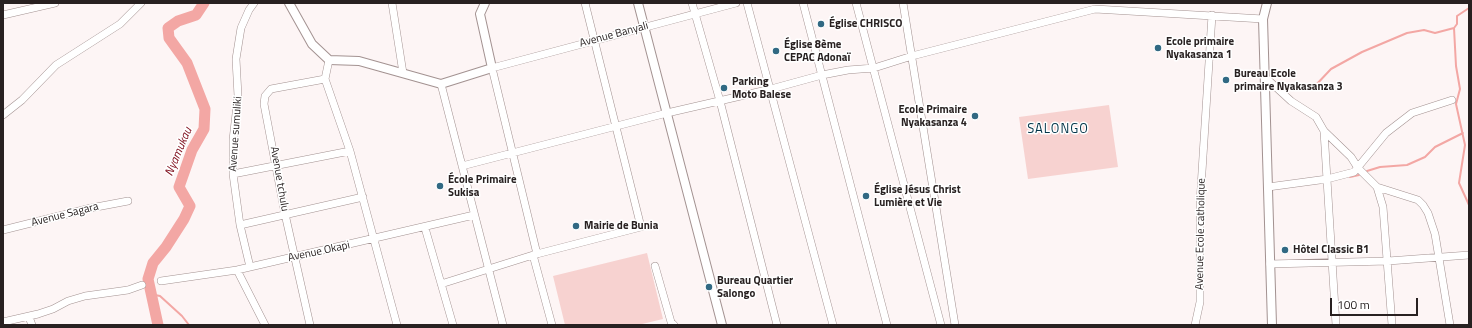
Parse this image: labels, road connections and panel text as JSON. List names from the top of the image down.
{
  "streets": {
    "street": [
      "Avenue Banyali",
      "Avenue sumuliki",
      "Avenue tchulu",
      "Avenue Sagara",
      "Avenue Ecole catholique",
      "Avenue Okapi"
    ]
  },
  "crossings": [
    ["Avenue sumuliki", "Avenue Okapi"],
    ["Avenue tchulu", "Avenue Okapi"]
  ],
  "districts": ["SALONGO"],
  "water": ["Nyamukau"],
  "places": [
    "Église CHRISCO",
    "Ecole primaire Nyakasanza 1",
    "Église 8ème CEPAC Adonaï",
    "Bureau Ecole primaire Nyakasanza 3",
    "Parking Moto Balese",
    "Ecole Primaire Nyakasanza 4",
    "École Primaire Sukisa",
    "Église Jésus Christ Lumière et Vie",
    "Mairie de Bunia",
    "Hôtel Classic B1",
    "Bureau Quartier Salongo"
  ],
  "scale_bar": "100 m"
}
